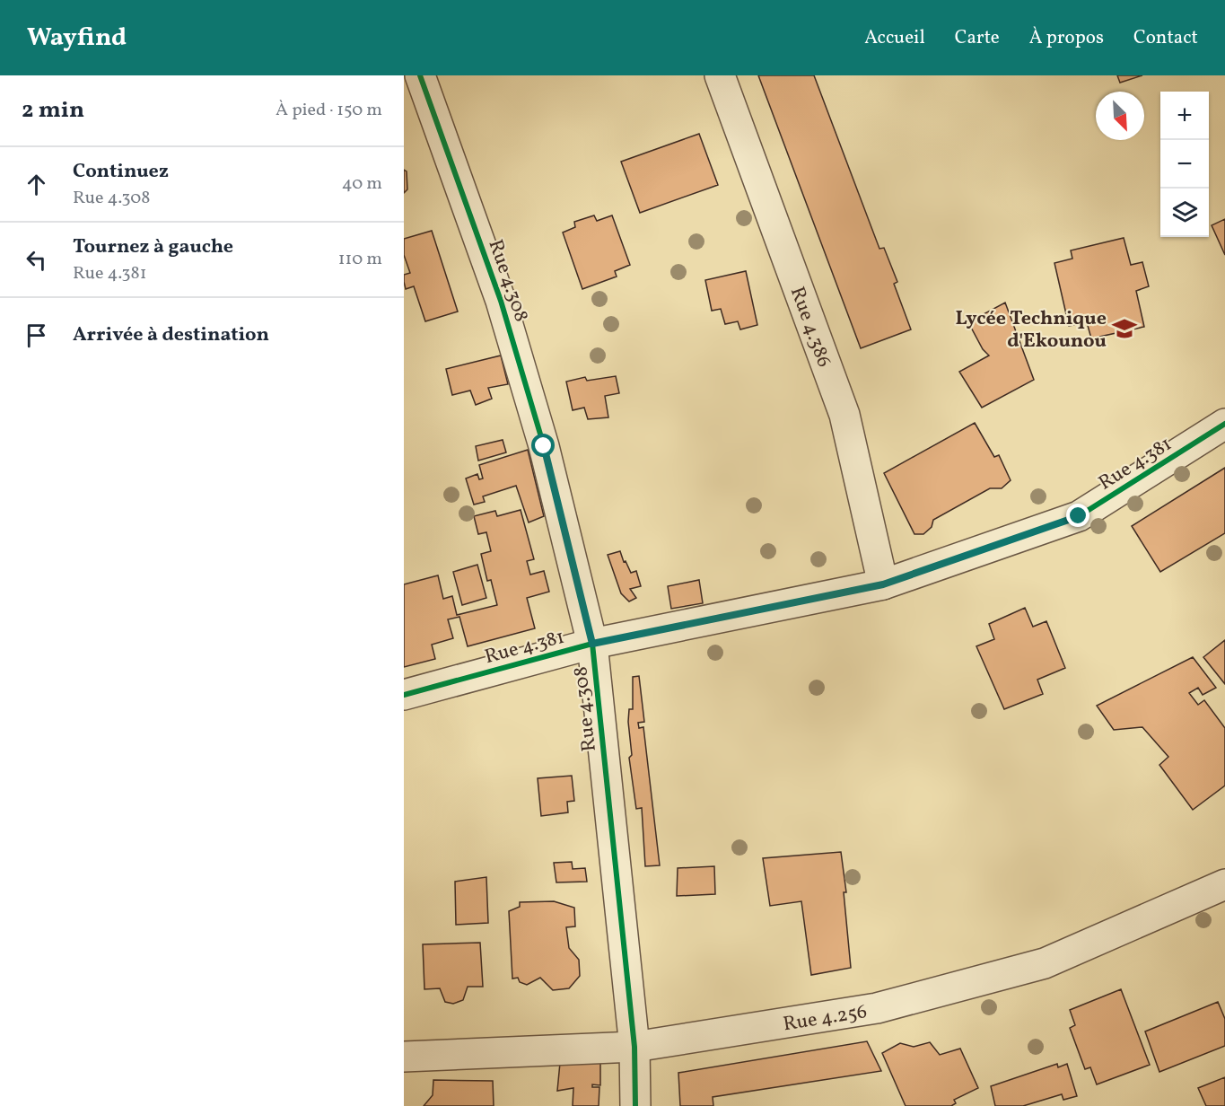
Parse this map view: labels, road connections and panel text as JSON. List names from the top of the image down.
{
  "streets": {
    "street": [
      "Rue 4.308",
      "Rue 4.386",
      "Rue 4.381",
      "Rue 4.256"
    ]
  },
  "crossings": [
    ["Rue 4.308", "Rue 4.381"],
    ["Rue 4.308", "Rue 4.256"],
    ["Rue 4.386", "Rue 4.381"]
  ],
  "places": {
    "school or university": ["Lycée Technique d'Ekounou"]
  },
  "north": "bottom right",
  "page": {
    "header": "Wayfind",
    "nav": [
      "Accueil",
      "Carte",
      "À propos",
      "Contact"
    ],
    "heading": ["2 min", "À pied · 150 m"],
    "map_buttons": ["+", "−"],
    "list": [
      ["Continuez", "Rue 4.308", "40 m"],
      ["Tournez à gauche", "Rue 4.381", "110 m"],
      "Arrivée à destination"
    ]
  }
}
